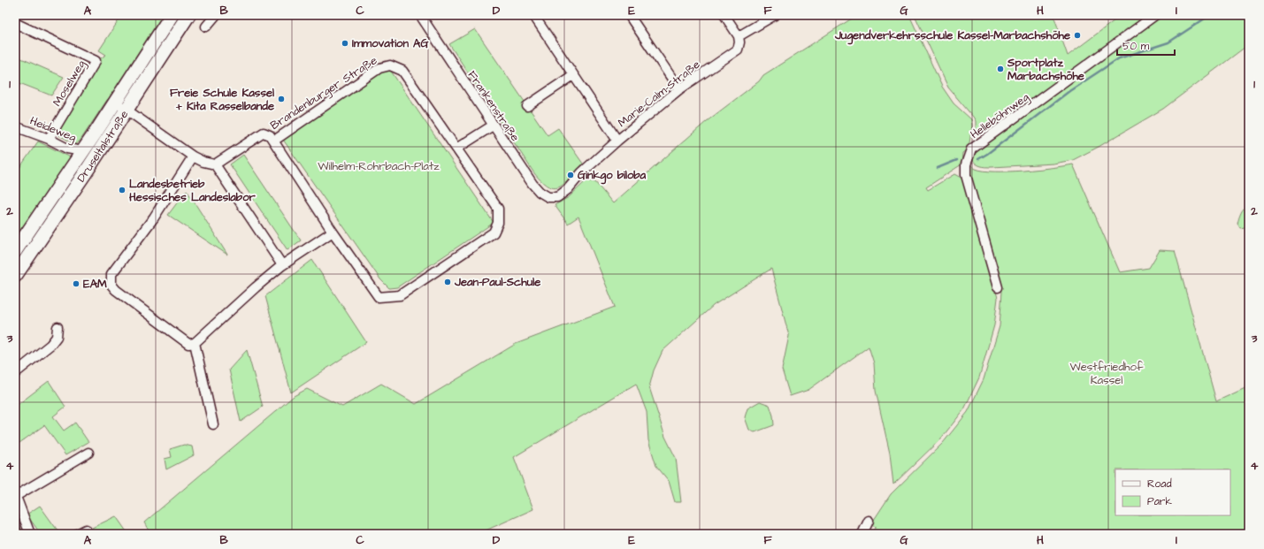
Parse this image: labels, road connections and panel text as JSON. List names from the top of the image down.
{
  "streets": {
    "main road": ["Druseltalstraße"],
    "street": [
      "Moselweg",
      "Brandenburger Straße",
      "Marie-Calm-Straße",
      "Frankenstraße",
      "Helleböhnweg",
      "Heideweg"
    ]
  },
  "crossings": [
    ["Moselweg", "Heideweg"],
    ["Marie-Calm-Straße", "Frankenstraße"],
    ["Heideweg", "Druseltalstraße"]
  ],
  "parks": ["Wilhelm-Rohrbach-Platz", "Westfriedhof Kassel"],
  "places": [
    "Jugendverkehrsschule Kassel-Marbachshöhe",
    "Immovation AG",
    "Sportplatz Marbachshöhe",
    "Freie Schule Kassel + Kita Rasselbande",
    "Ginkgo biloba",
    "Landesbetrieb Hessisches Landeslabor",
    "Jean-Paul-Schule",
    "EAM"
  ],
  "legend": ["Road", "Park"],
  "scale_bar": "50 m",
  "grid": {
    "columns": [
      "A",
      "B",
      "C",
      "D",
      "E",
      "F",
      "G",
      "H",
      "I"
    ],
    "rows": [
      "1",
      "2",
      "3",
      "4"
    ]
  }
}
